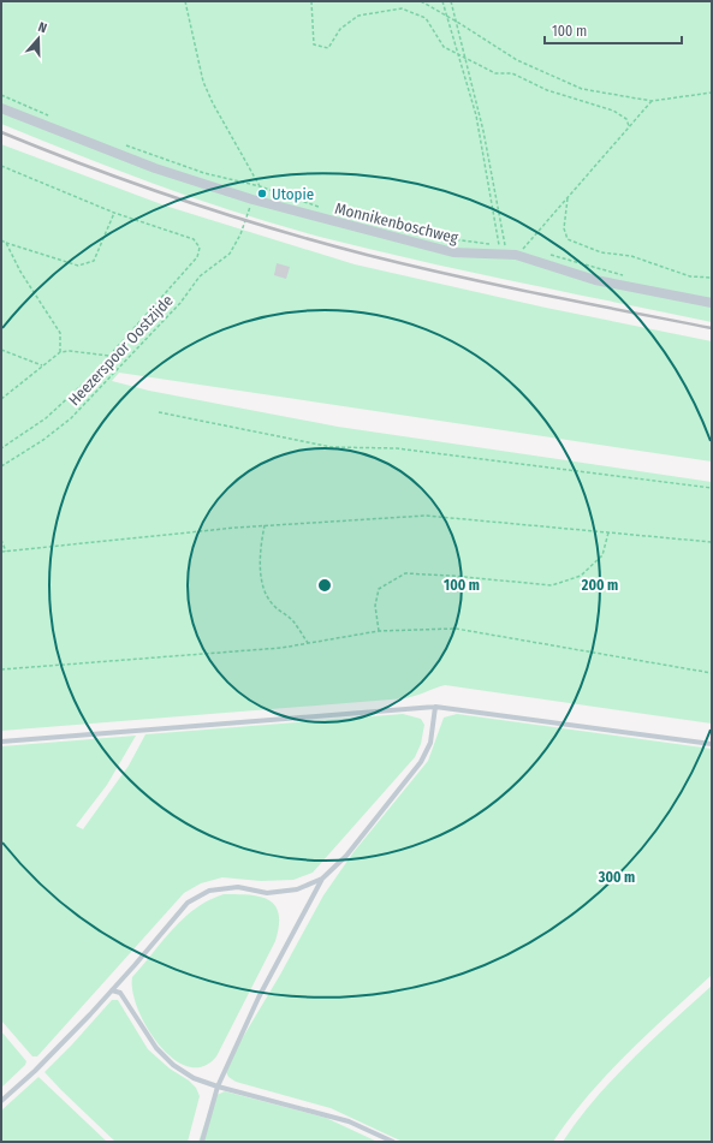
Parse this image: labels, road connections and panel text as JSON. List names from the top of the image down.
{
  "streets": {
    "street": ["Monnikenboschweg"],
    "path": ["Heezerspoor Oostzijde"]
  },
  "crossings": [
    ["Monnikenboschweg", "Heezerspoor Oostzijde"]
  ],
  "places": ["Utopie"],
  "scale_bar": "100 m",
  "north": "top",
  "rings": ["100 m", "200 m", "300 m"]
}
